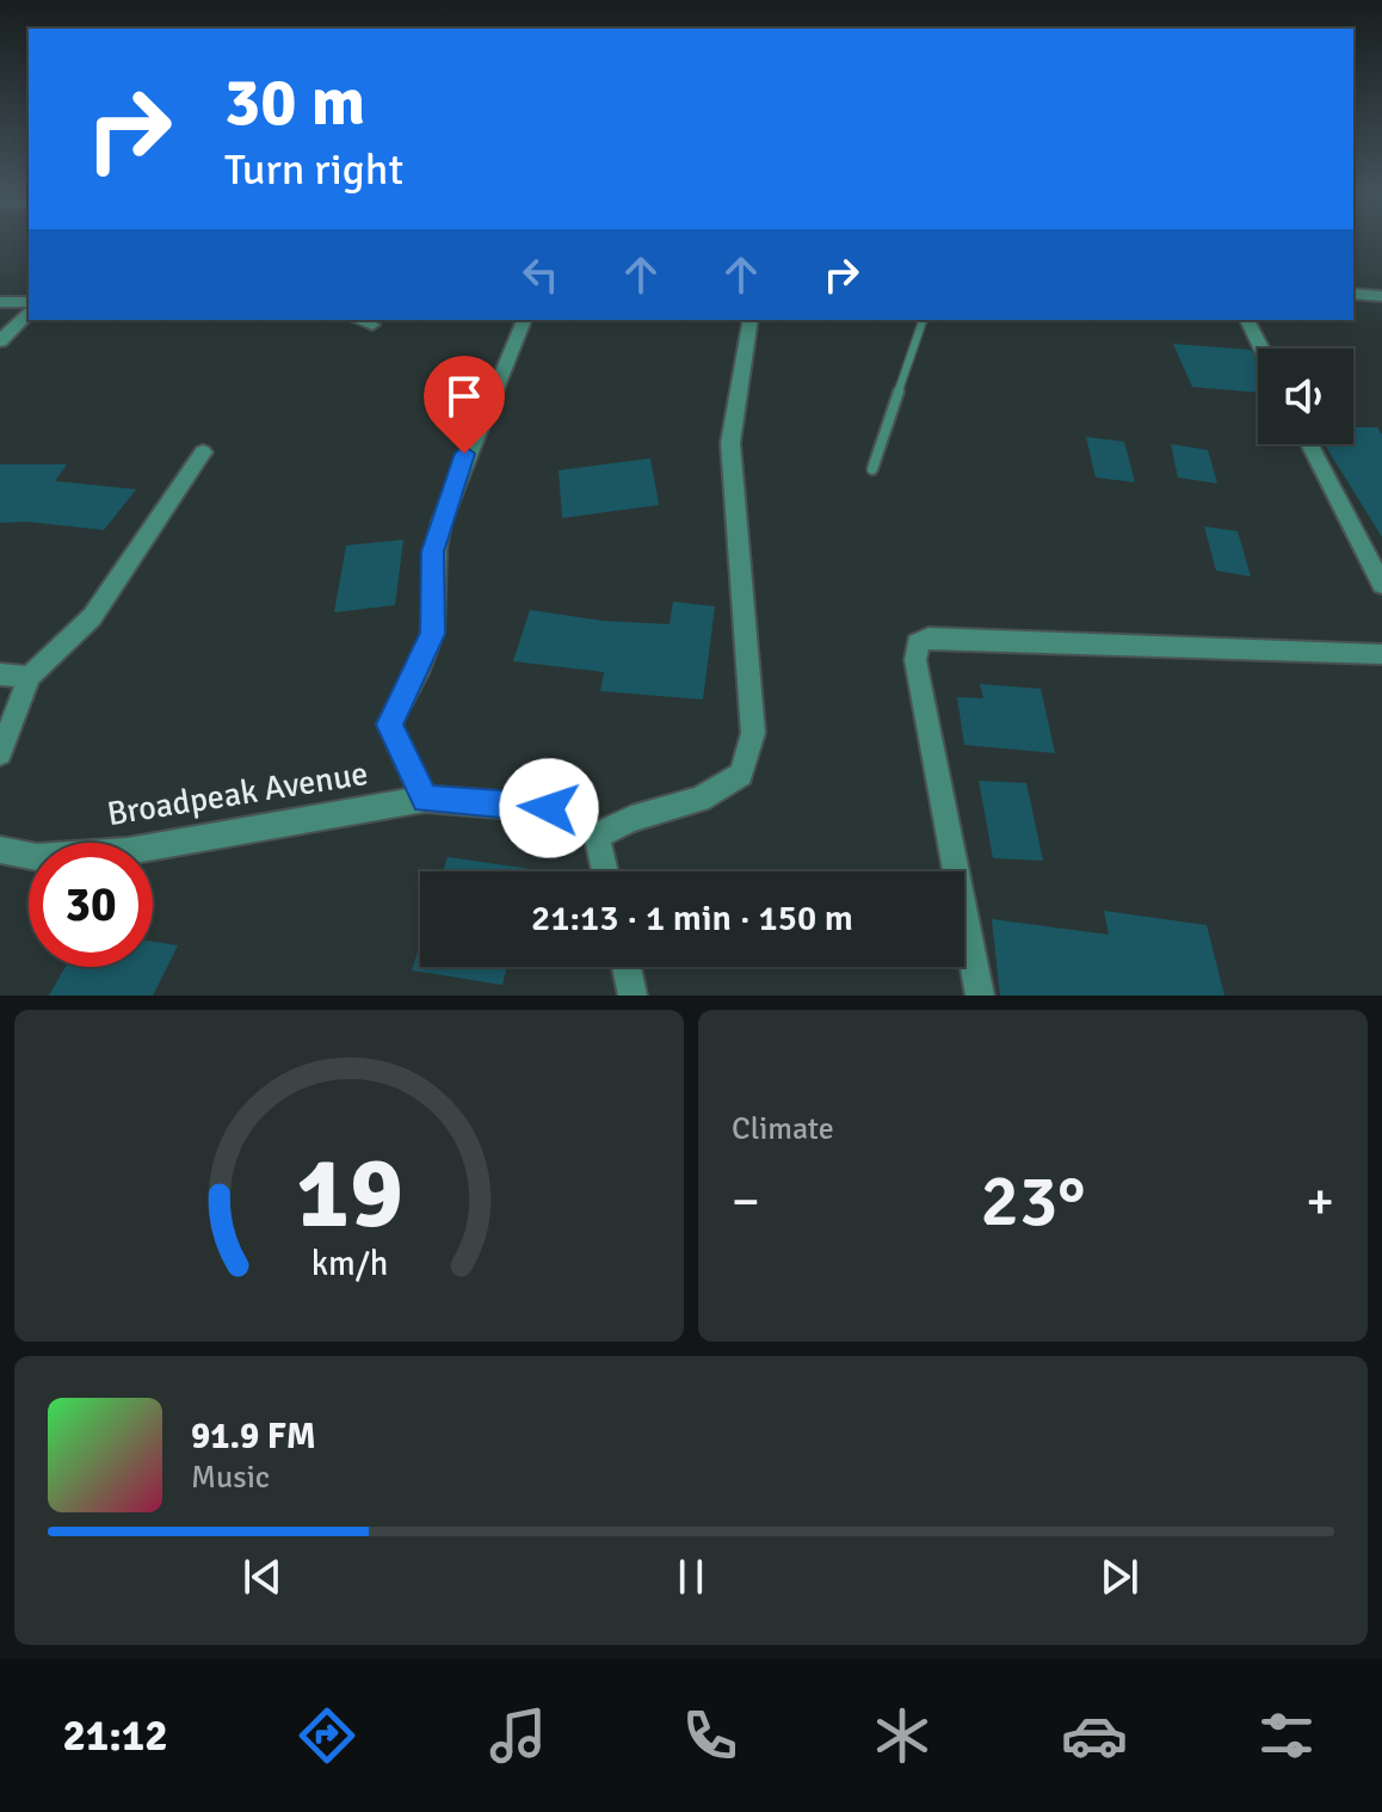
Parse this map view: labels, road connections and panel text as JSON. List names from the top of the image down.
{
  "streets": {
    "street": ["Broadpeak Avenue"]
  },
  "page": {
    "turn": ["30 m", "Turn right"],
    "limit": "30",
    "trip": "21:13 · 1 min · 150 m",
    "tile": "Climate",
    "heat": ["−", "23°", "+"],
    "song": ["91.9 FM", "Music"],
    "tabs": "21:12",
    "gauge": ["19", "km/h"]
  }
}
